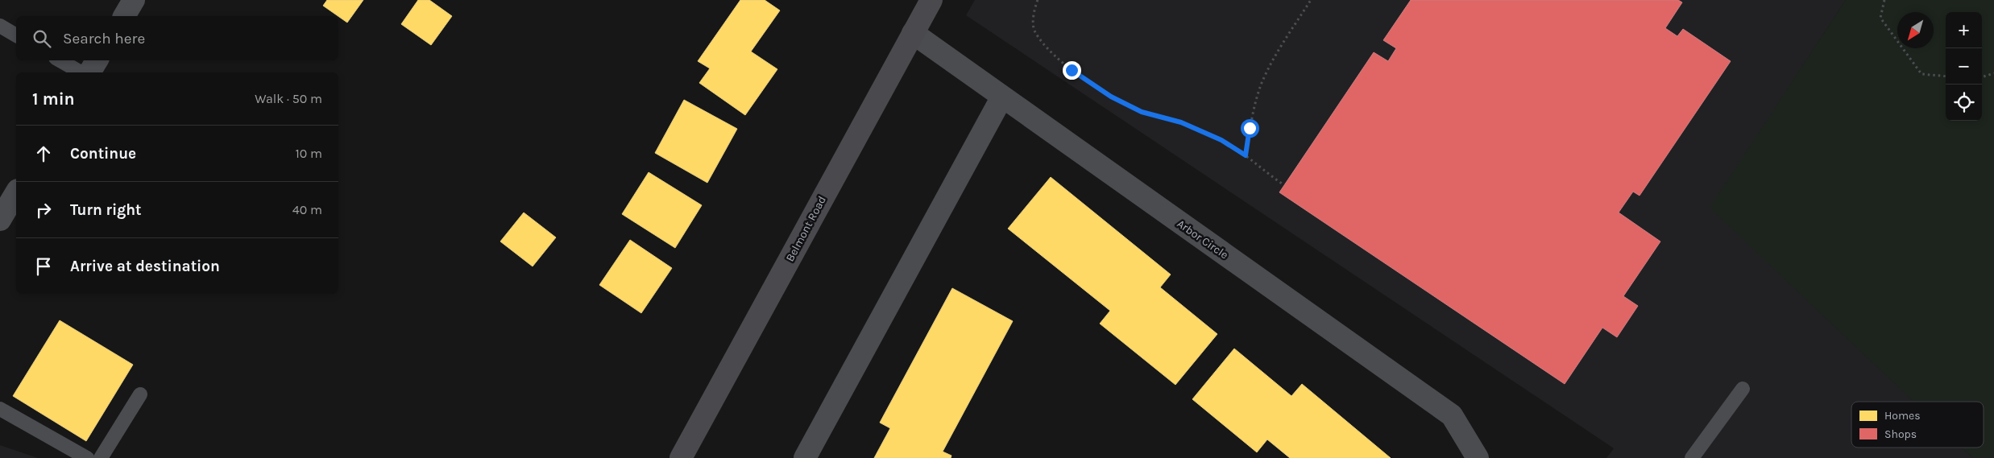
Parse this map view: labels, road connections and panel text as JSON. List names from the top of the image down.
{
  "streets": {
    "main road": ["Belmont Road"],
    "street": ["Arbor Circle"]
  },
  "crossings": [
    ["Belmont Road", "Arbor Circle"]
  ],
  "legend": ["Homes", "Shops"],
  "north": "bottom left",
  "page": {
    "map_buttons": ["+", "−"],
    "search": "Search here",
    "heading": ["1 min", "Walk · 50 m"],
    "list": [
      ["Continue", "10 m"],
      ["Turn right", "40 m"],
      "Arrive at destination"
    ]
  }
}
